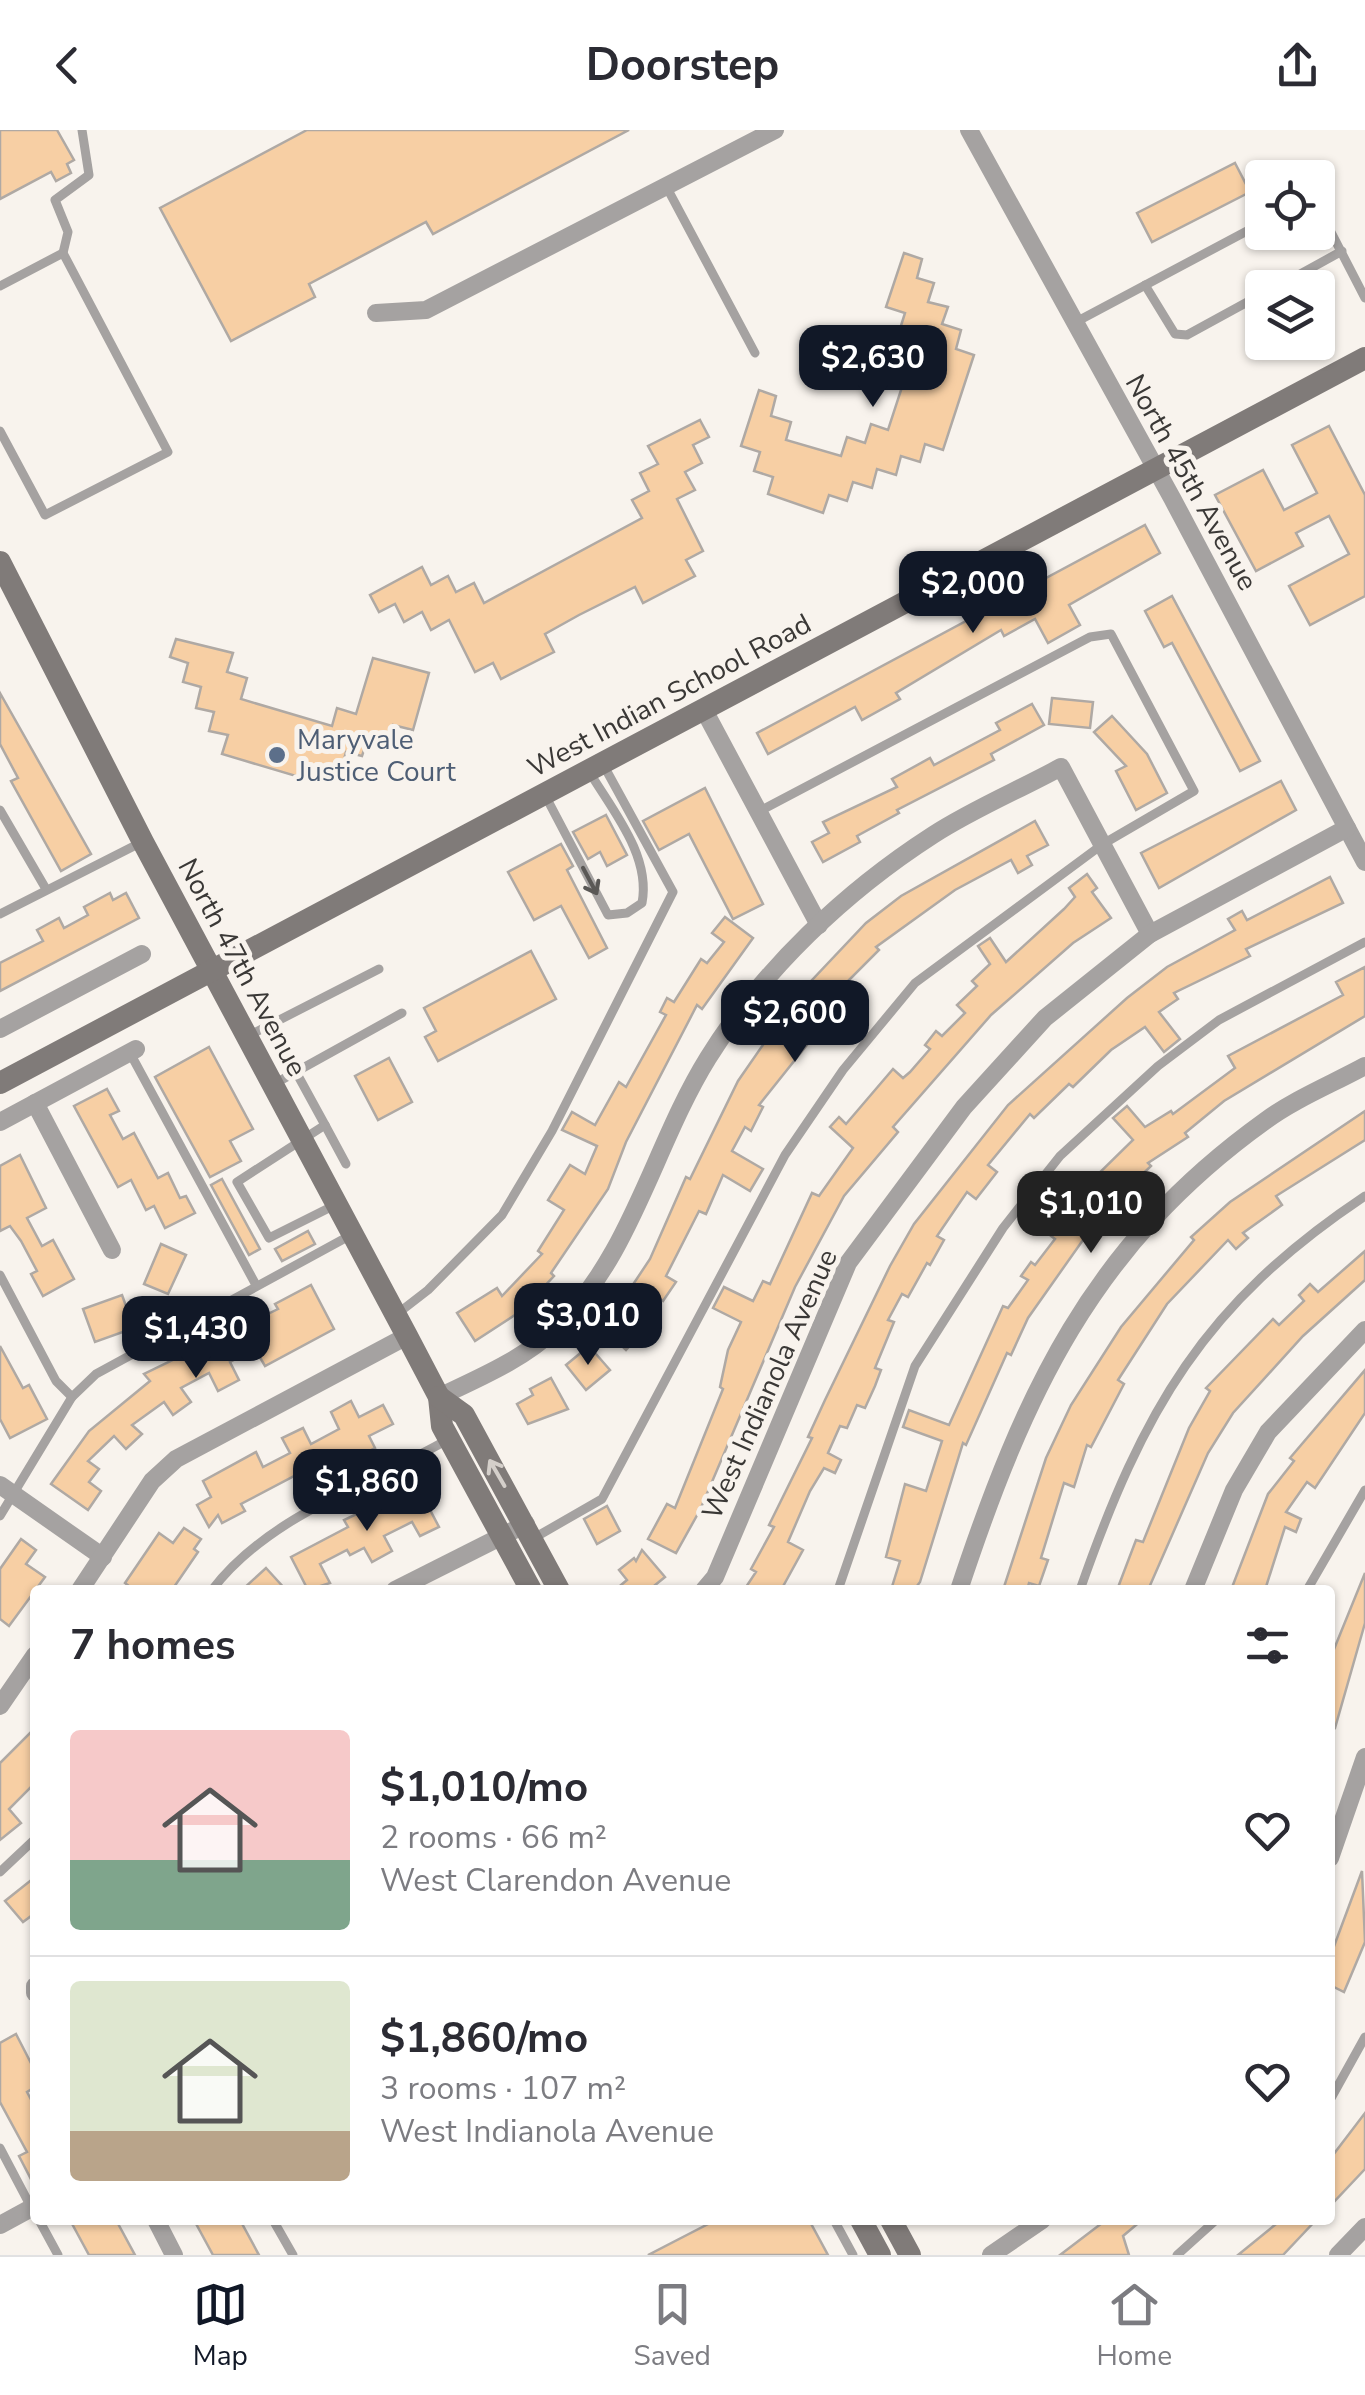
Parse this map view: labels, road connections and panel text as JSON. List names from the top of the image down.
{
  "streets": {
    "main road": ["West Indian School Road", "North 47th Avenue"],
    "street": ["North 45th Avenue", "West Indianola Avenue"]
  },
  "crossings": [
    ["North 45th Avenue", "West Indian School Road"],
    ["North 45th Avenue", "West Indianola Avenue"],
    ["West Indian School Road", "North 47th Avenue"]
  ],
  "places": ["Maryvale Justice Court"],
  "page": {
    "header": "Doorstep",
    "price": [
      "$2,630",
      "$2,000",
      "$2,600",
      "$1,010",
      "$3,010",
      "$1,430",
      "$1,860"
    ],
    "heading": "7 homes",
    "list": [
      {
        "name": "$1,010/mo",
        "note": "2 rooms · 66 m² · West Clarendon Avenue"
      },
      {
        "name": "$1,860/mo",
        "note": "3 rooms · 107 m² · West Indianola Avenue"
      }
    ],
    "tabs": ["Map", "Saved", "Home"]
  }
}
